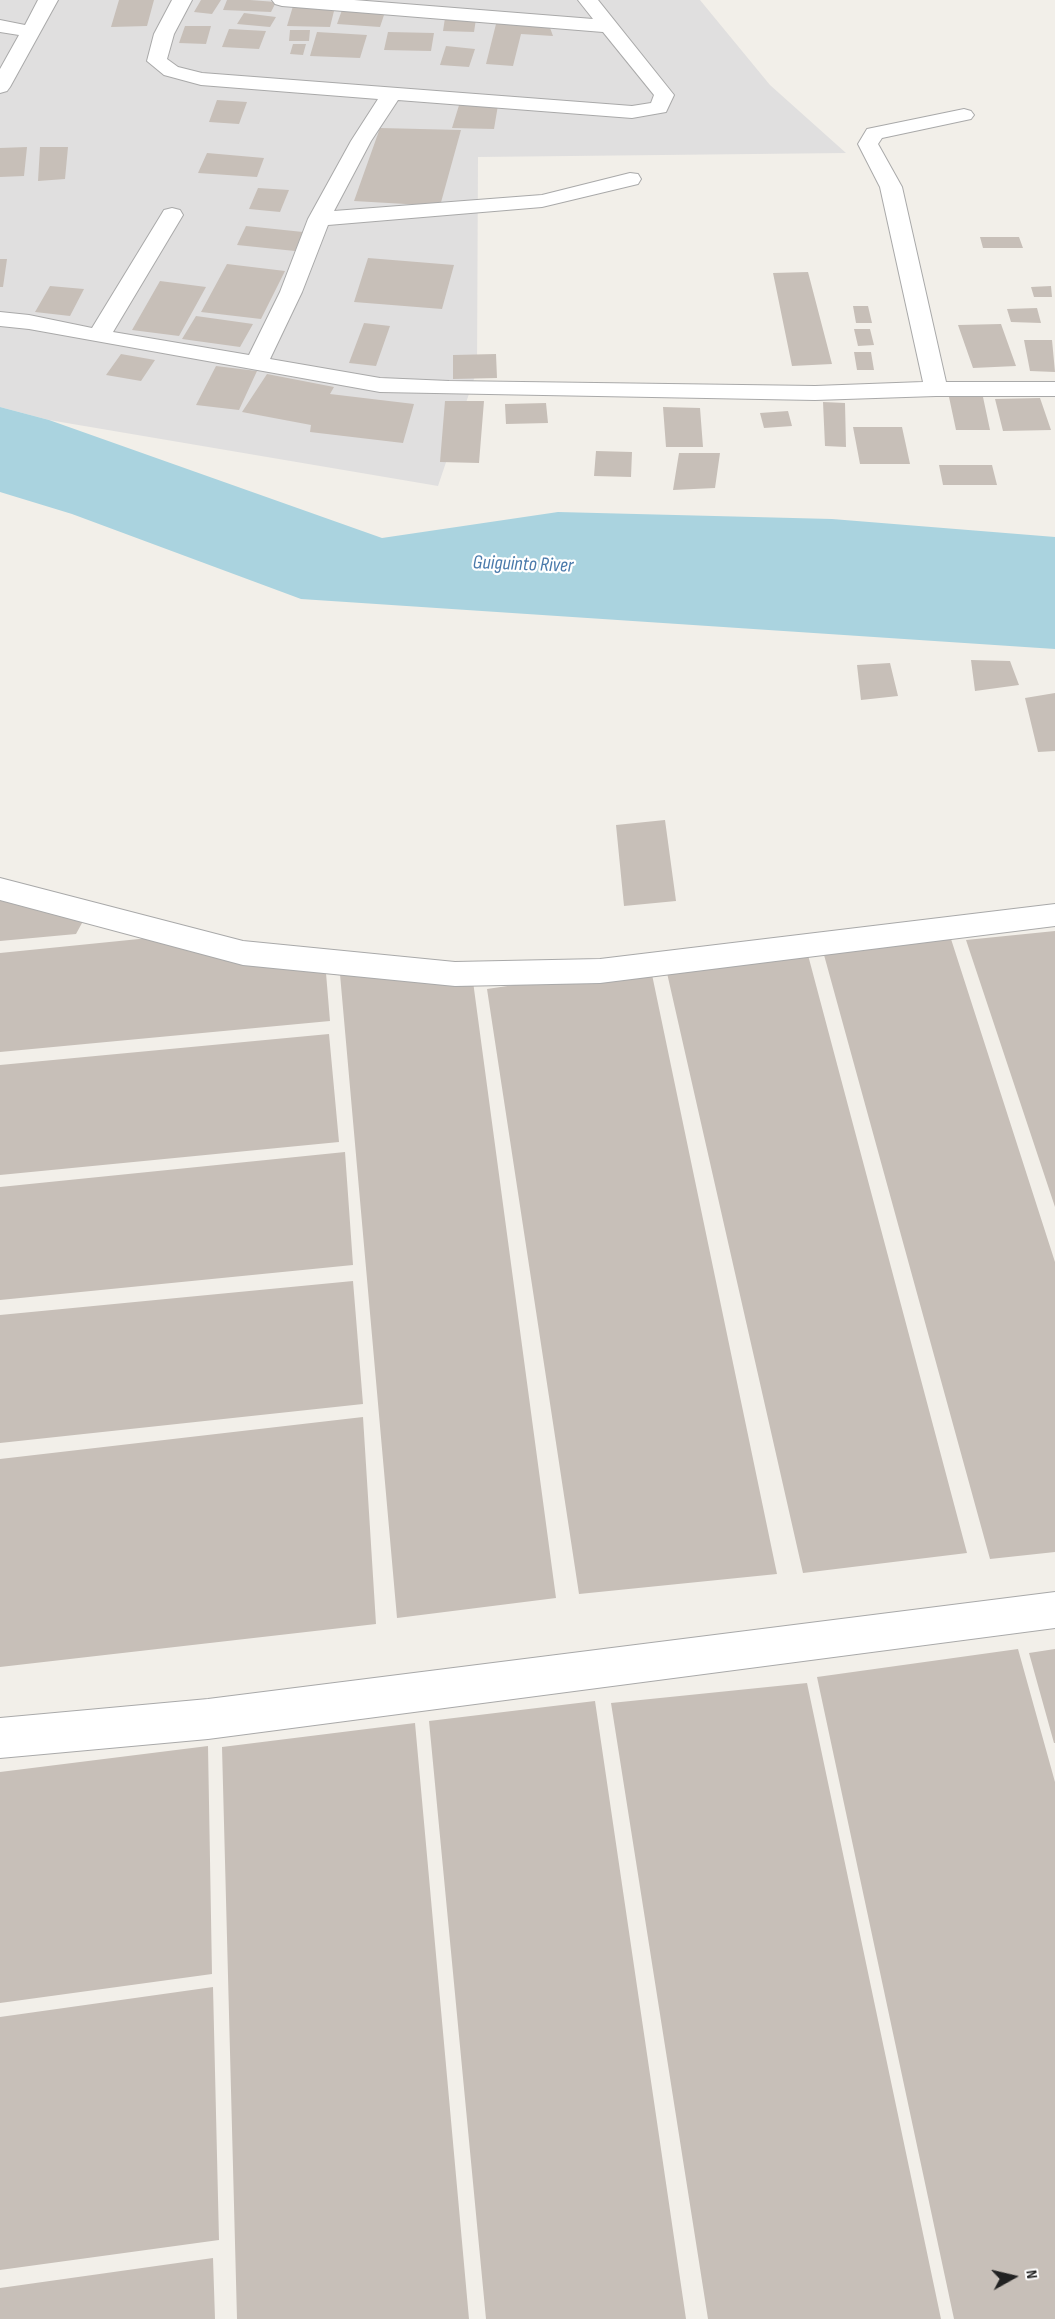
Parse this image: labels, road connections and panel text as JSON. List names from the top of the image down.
{
  "water": ["Guiguinto River"],
  "north": "right"
}
